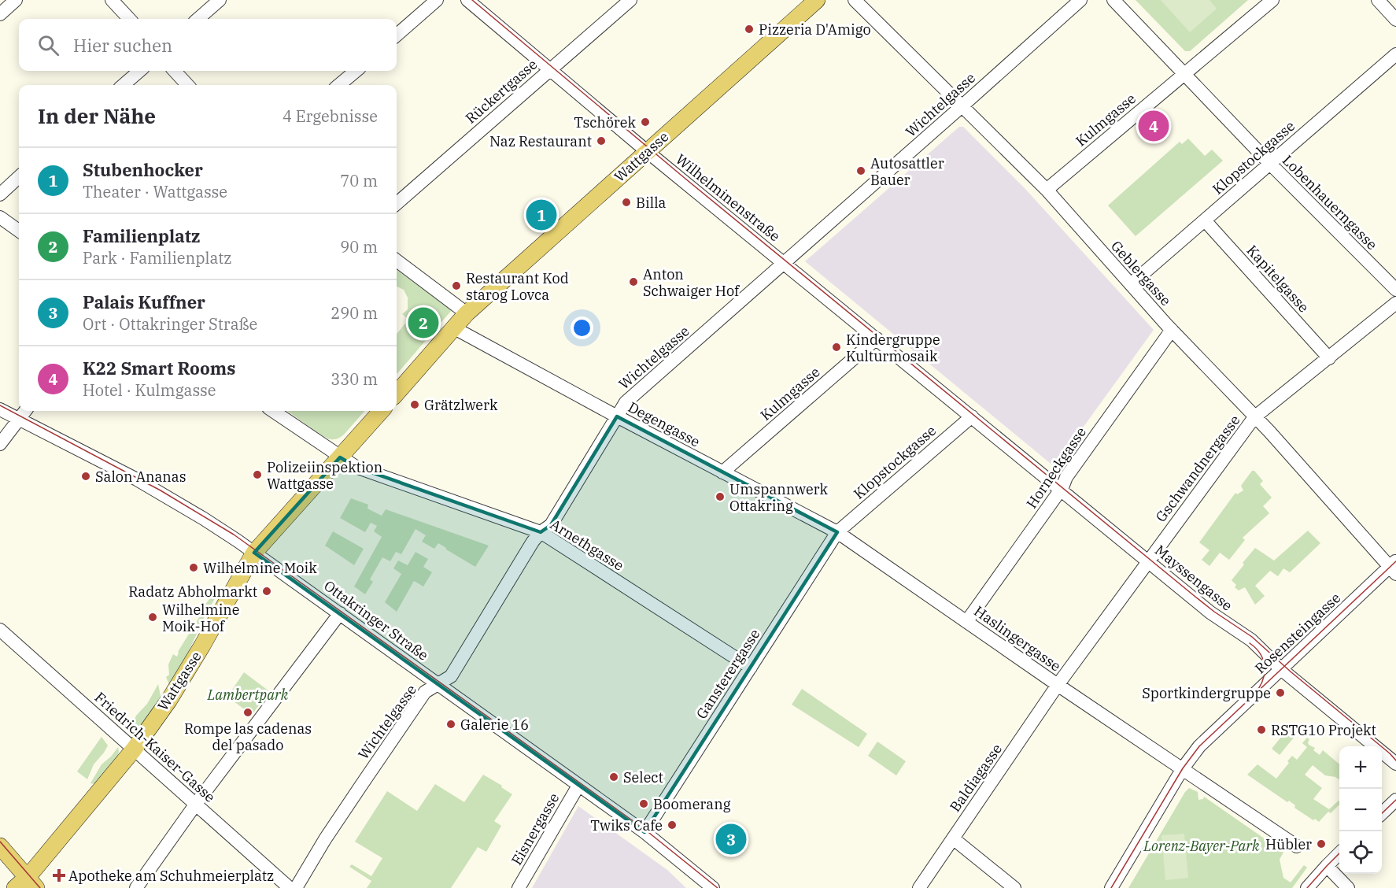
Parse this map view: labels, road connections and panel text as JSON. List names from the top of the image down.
{
  "streets": {
    "main road": ["Wattgasse"],
    "street": [
      "Rückertgasse",
      "Wichtelgasse",
      "Kulmgasse",
      "Klopstockgasse",
      "Wilhelminenstraße",
      "Lobenhauerngasse",
      "Geblergasse",
      "Kapitelgasse",
      "Degengasse",
      "Horneckgasse",
      "Gschwandnergasse",
      "Arnethgasse",
      "Mayssengasse",
      "Ottakringer Straße",
      "Rosensteingasse",
      "Haslingergasse",
      "Gansterergasse",
      "Friedrich-Kaiser-Gasse",
      "Baldiagasse",
      "Eisnergasse"
    ]
  },
  "crossings": [
    ["Rückertgasse", "Wilhelminenstraße"],
    ["Wichtelgasse", "Wilhelminenstraße"],
    ["Wichtelgasse", "Geblergasse"],
    ["Wichtelgasse", "Degengasse"],
    ["Wichtelgasse", "Arnethgasse"],
    ["Wichtelgasse", "Ottakringer Straße"],
    ["Kulmgasse", "Wilhelminenstraße"],
    ["Kulmgasse", "Lobenhauerngasse"],
    ["Kulmgasse", "Geblergasse"],
    ["Kulmgasse", "Degengasse"],
    ["Wattgasse", "Wilhelminenstraße"],
    ["Wattgasse", "Degengasse"],
    ["Wattgasse", "Arnethgasse"],
    ["Wattgasse", "Ottakringer Straße"],
    ["Wattgasse", "Friedrich-Kaiser-Gasse"],
    ["Klopstockgasse", "Wilhelminenstraße"],
    ["Klopstockgasse", "Lobenhauerngasse"],
    ["Klopstockgasse", "Geblergasse"],
    ["Klopstockgasse", "Kapitelgasse"],
    ["Klopstockgasse", "Degengasse"],
    ["Klopstockgasse", "Mayssengasse"],
    ["Klopstockgasse", "Haslingergasse"],
    ["Klopstockgasse", "Gansterergasse"],
    ["Wilhelminenstraße", "Mayssengasse"],
    ["Geblergasse", "Horneckgasse"],
    ["Geblergasse", "Gschwandnergasse"],
    ["Geblergasse", "Rosensteingasse"],
    ["Kapitelgasse", "Gschwandnergasse"],
    ["Degengasse", "Haslingergasse"],
    ["Degengasse", "Gansterergasse"],
    ["Horneckgasse", "Mayssengasse"],
    ["Horneckgasse", "Haslingergasse"],
    ["Gschwandnergasse", "Mayssengasse"],
    ["Gschwandnergasse", "Haslingergasse"],
    ["Gschwandnergasse", "Baldiagasse"],
    ["Arnethgasse", "Gansterergasse"],
    ["Mayssengasse", "Rosensteingasse"],
    ["Ottakringer Straße", "Gansterergasse"],
    ["Ottakringer Straße", "Eisnergasse"],
    ["Rosensteingasse", "Haslingergasse"],
    ["Haslingergasse", "Gansterergasse"],
    ["Haslingergasse", "Baldiagasse"]
  ],
  "parks": ["Lambertpark", "Lorenz-Bayer-Park"],
  "places": {
    "other": [
      "Pizzeria D'Amigo",
      "Tschörek",
      "Naz Restaurant",
      "Autosattler Bauer",
      "Billa",
      "Anton Schwaiger Hof",
      "Restaurant Kod starog Lovca",
      "Kindergruppe Kulturmosaik",
      "Grätzlwerk",
      "Polizeiinspektion Wattgasse",
      "Salon Ananas",
      "Umspannwerk Ottakring",
      "Wilhelmine Moik",
      "Radatz Abholmarkt",
      "Wilhelmine Moik-Hof",
      "Sportkindergruppe",
      "Rompe las cadenas del pasado",
      "Galerie 16",
      "RSTG10 Projekt",
      "Select",
      "Boomerang",
      "Twiks Cafe",
      "Hübler"
    ],
    "health": ["Apotheke am Schuhmeierplatz"]
  },
  "page": {
    "search": "Hier suchen",
    "heading": ["In der Nähe", "4 Ergebnisse"],
    "pins": [
      "4",
      "1",
      "2",
      "3"
    ],
    "list": [
      {
        "mark": "1",
        "name": "Stubenhocker",
        "note": "Theater · Wattgasse",
        "value": "70 m"
      },
      {
        "mark": "2",
        "name": "Familienplatz",
        "note": "Park · Familienplatz",
        "value": "90 m"
      },
      {
        "mark": "3",
        "name": "Palais Kuffner",
        "note": "Ort · Ottakringer Straße",
        "value": "290 m"
      },
      {
        "mark": "4",
        "name": "K22 Smart Rooms",
        "note": "Hotel · Kulmgasse",
        "value": "330 m"
      }
    ],
    "map_buttons": ["+", "−"]
  }
}
